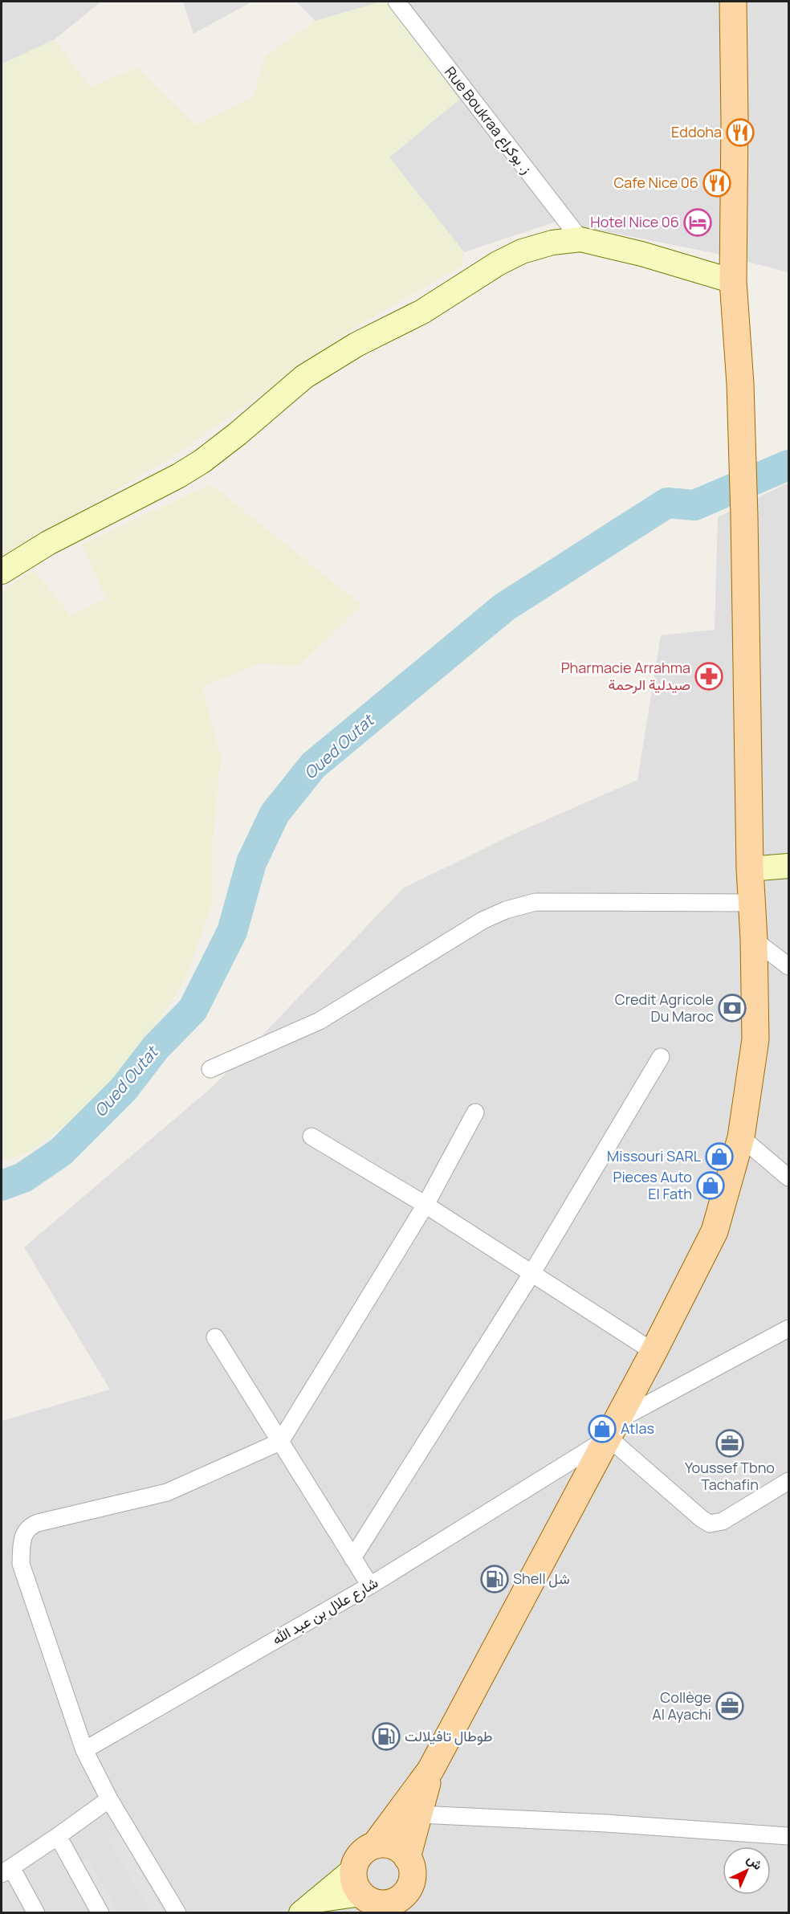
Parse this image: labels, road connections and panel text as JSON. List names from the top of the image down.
{
  "streets": {
    "street": ["Rue Boukraa ز. بوكراع", "شارع علال بن عبد الله"]
  },
  "water": ["Oued Outat"],
  "places": {
    "restaurant": ["Eddoha", "Cafe Nice 06"],
    "hotel": ["Hotel Nice 06"],
    "pharmacy": ["Pharmacie Arrahma صيدلية الرحمة"],
    "bank": ["Credit Agricole Du Maroc"],
    "shop": ["Missouri SARL", "Pieces Auto El Fath", "Atlas"],
    "office": ["Youssef Tbno Tachafin", "Collège Al Ayachi"],
    "fuel station": ["Shell شل", "طوطال تافيلالت"]
  },
  "north": "top right"
}
